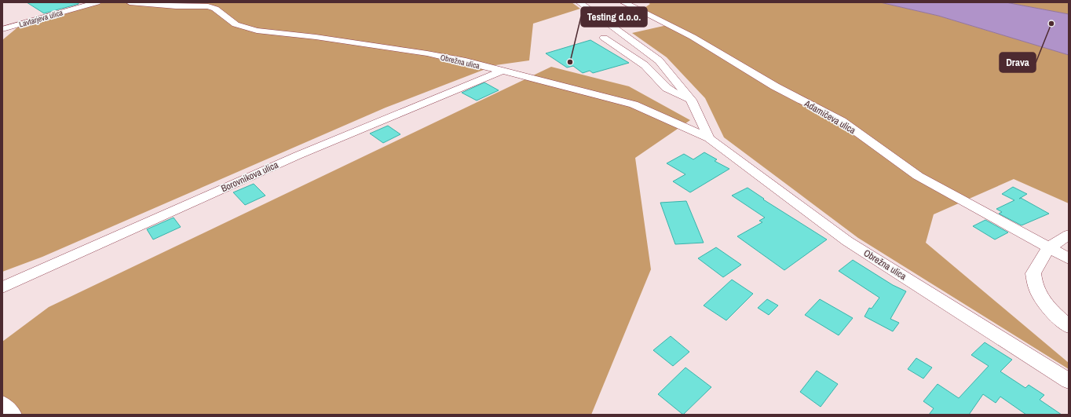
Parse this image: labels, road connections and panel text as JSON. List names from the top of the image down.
{
  "streets": {
    "street": [
      "Lavtarjeva ulica",
      "Obrežna ulica",
      "Adamičeva ulica",
      "Borovnikova ulica"
    ]
  },
  "crossings": [
    ["Obrežna ulica", "Borovnikova ulica"]
  ],
  "places": ["Drava", "Testing d.o.o."]
}
